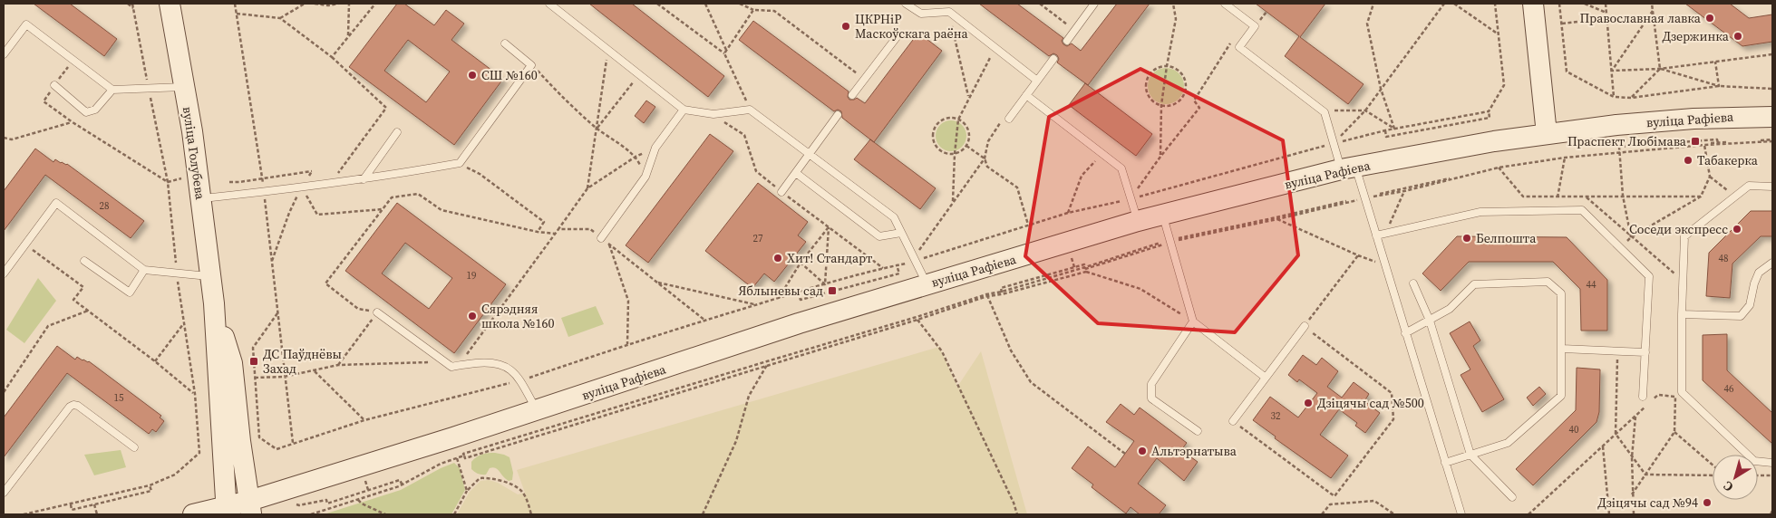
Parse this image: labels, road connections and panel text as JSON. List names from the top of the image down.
{
  "streets": {
    "main road": ["вуліца Рафіева", "вуліца Голубева"]
  },
  "crossings": [
    ["вуліца Рафіева", "вуліца Голубева"]
  ],
  "places": {
    "other": [
      "Православная лавка",
      "ЦКРНіР Маскоўскага раёна",
      "Дзержинка",
      "СШ №160",
      "Табакерка",
      "Соседи экспресс",
      "Белпошта",
      "Хит! Стандарт",
      "Сярэдняя школа №160",
      "Дзіцячы сад №500",
      "Альтэрнатыва",
      "Дзіцячы сад №94"
    ],
    "transit": ["Праспект Любімава", "Яблыневы сад", "ДС Паўднёвы Захад"]
  },
  "house_numbers": [
    "28",
    "27",
    "48",
    "19",
    "44",
    "46",
    "15",
    "32",
    "40"
  ],
  "north": "bottom left"
}
